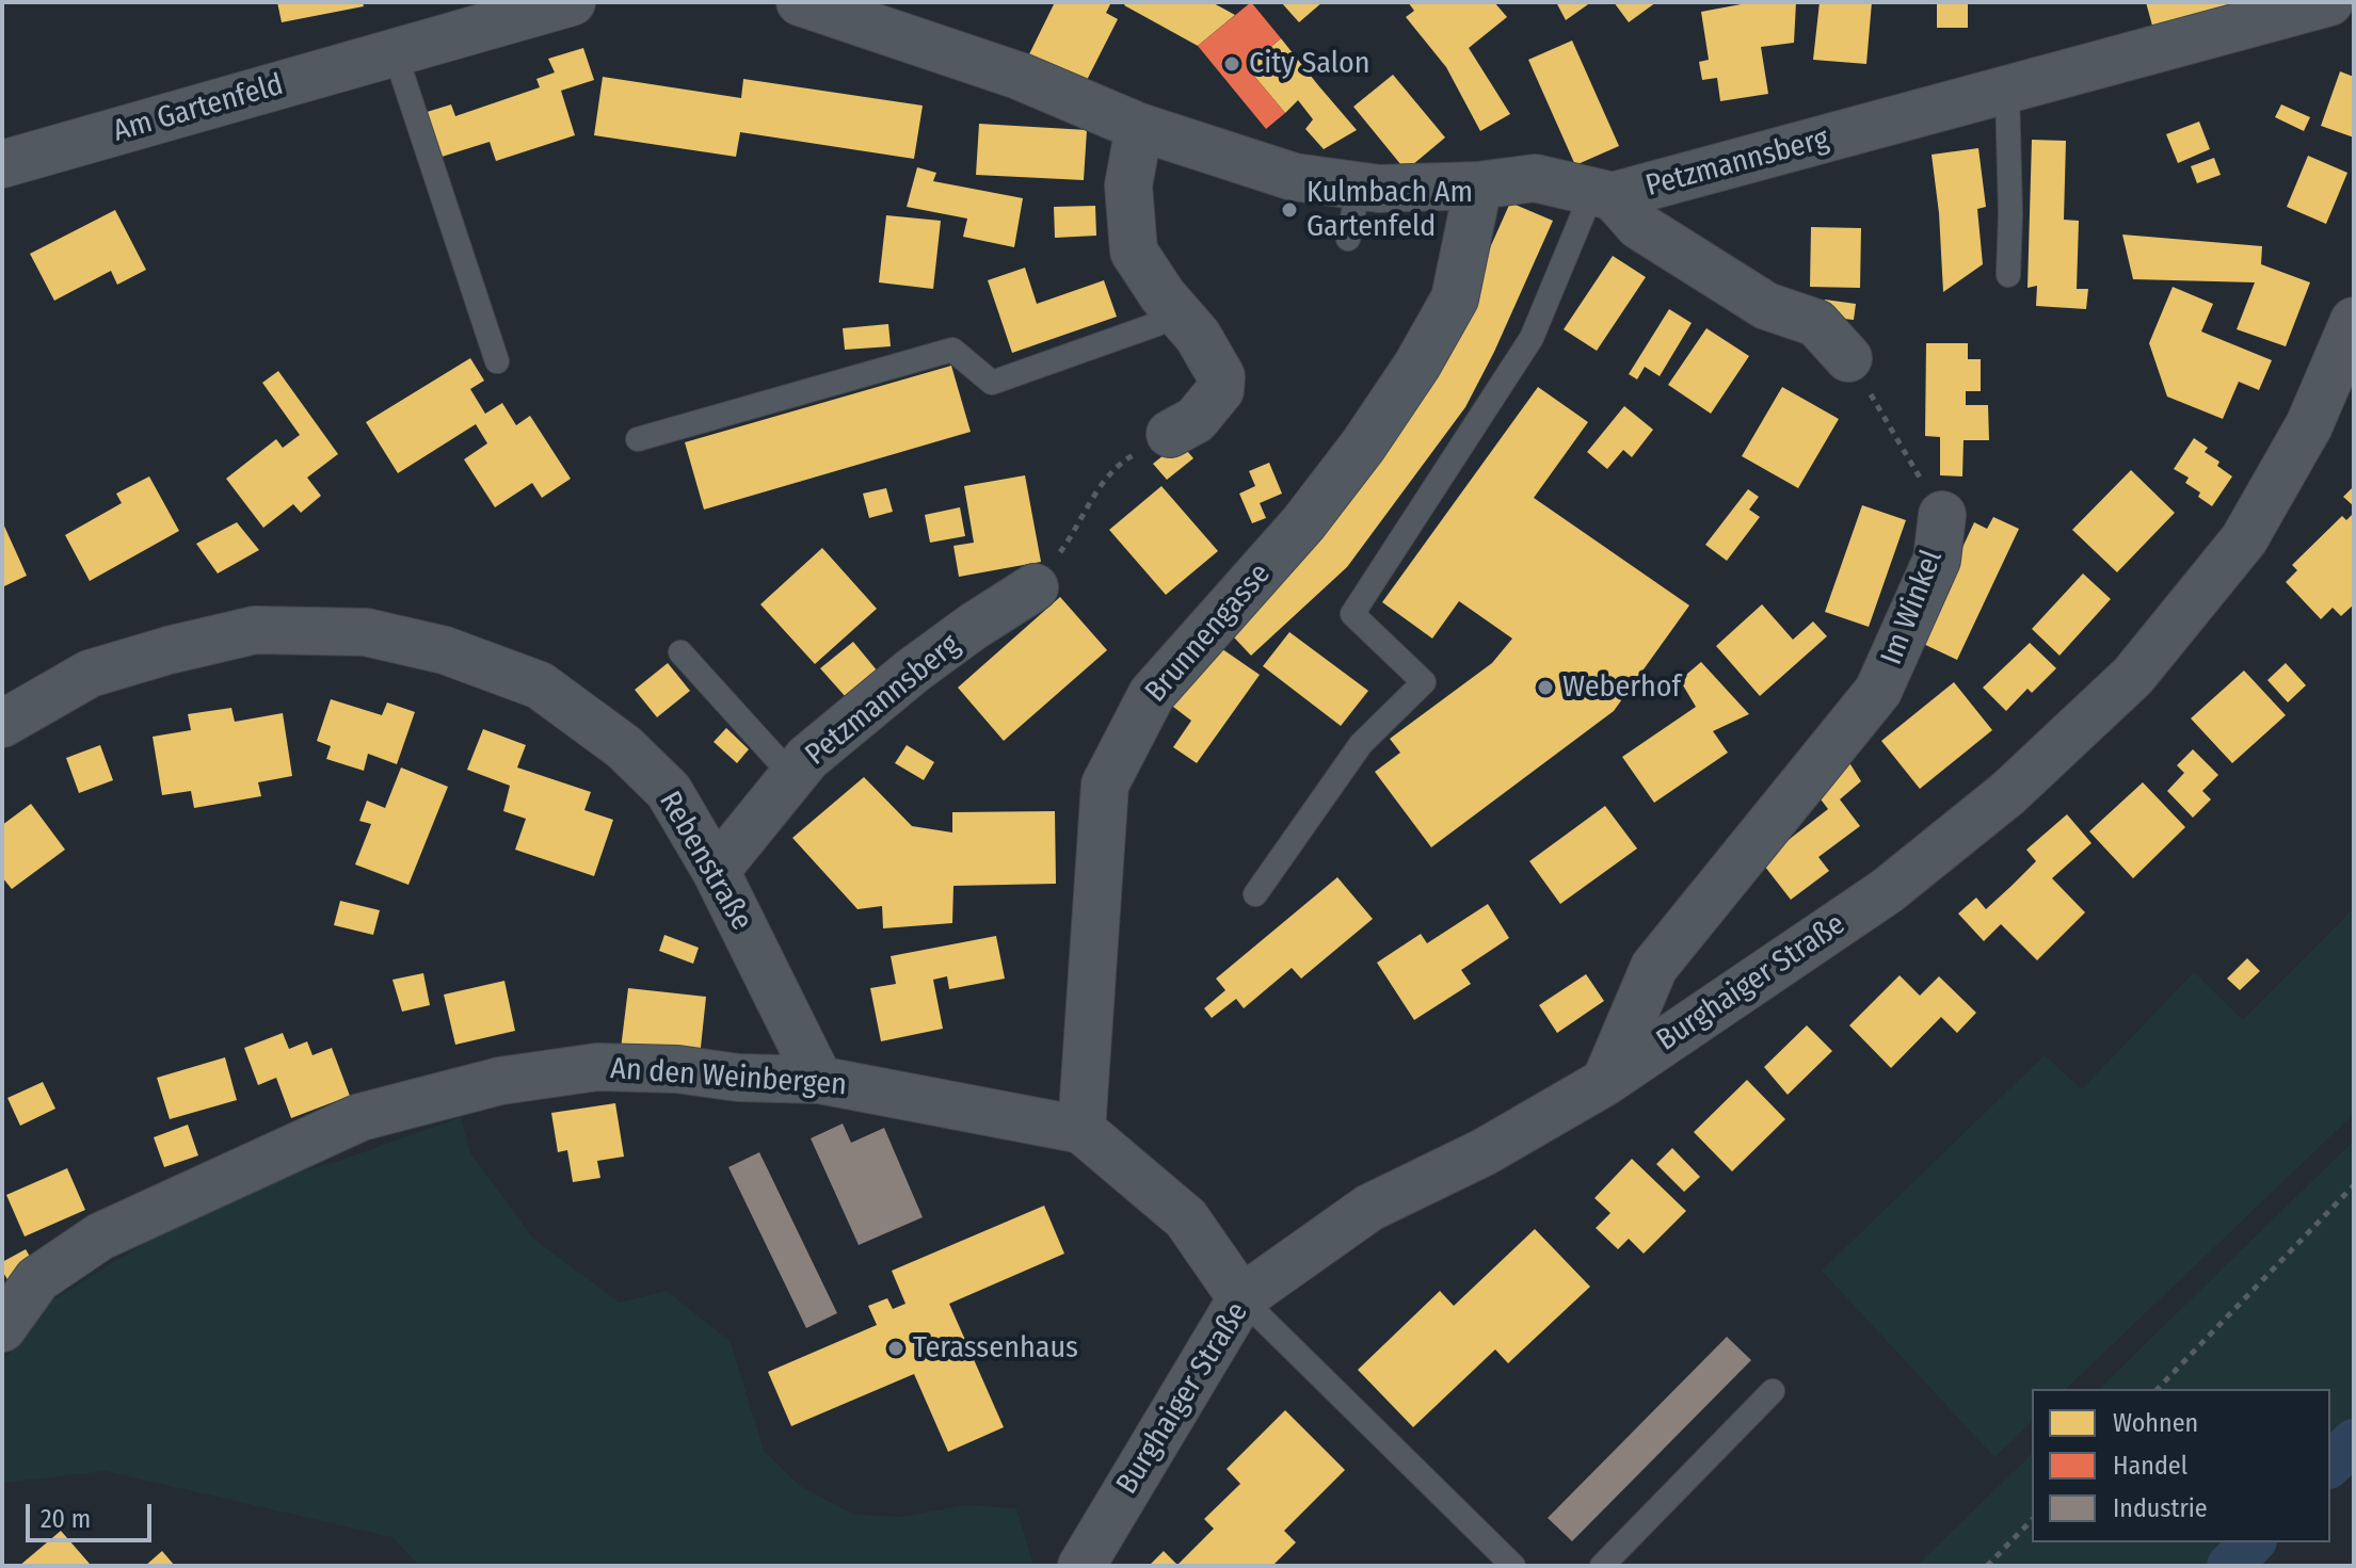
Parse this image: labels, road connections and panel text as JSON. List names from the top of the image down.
{
  "streets": {
    "street": [
      "Am Gartenfeld",
      "Petzmannsberg",
      "Im Winkel",
      "Brunnengasse",
      "Rebenstraße",
      "Burghaiger Straße",
      "An den Weinbergen"
    ]
  },
  "crossings": [
    ["Petzmannsberg", "Brunnengasse"],
    ["Petzmannsberg", "Rebenstraße"],
    ["Im Winkel", "Burghaiger Straße"],
    ["Brunnengasse", "An den Weinbergen"],
    ["Rebenstraße", "An den Weinbergen"],
    ["Burghaiger Straße", "An den Weinbergen"]
  ],
  "places": [
    "City Salon",
    "Kulmbach Am Gartenfeld",
    "Weberhof",
    "Terassenhaus"
  ],
  "legend": ["Wohnen", "Handel", "Industrie"],
  "scale_bar": "20 m"
}
